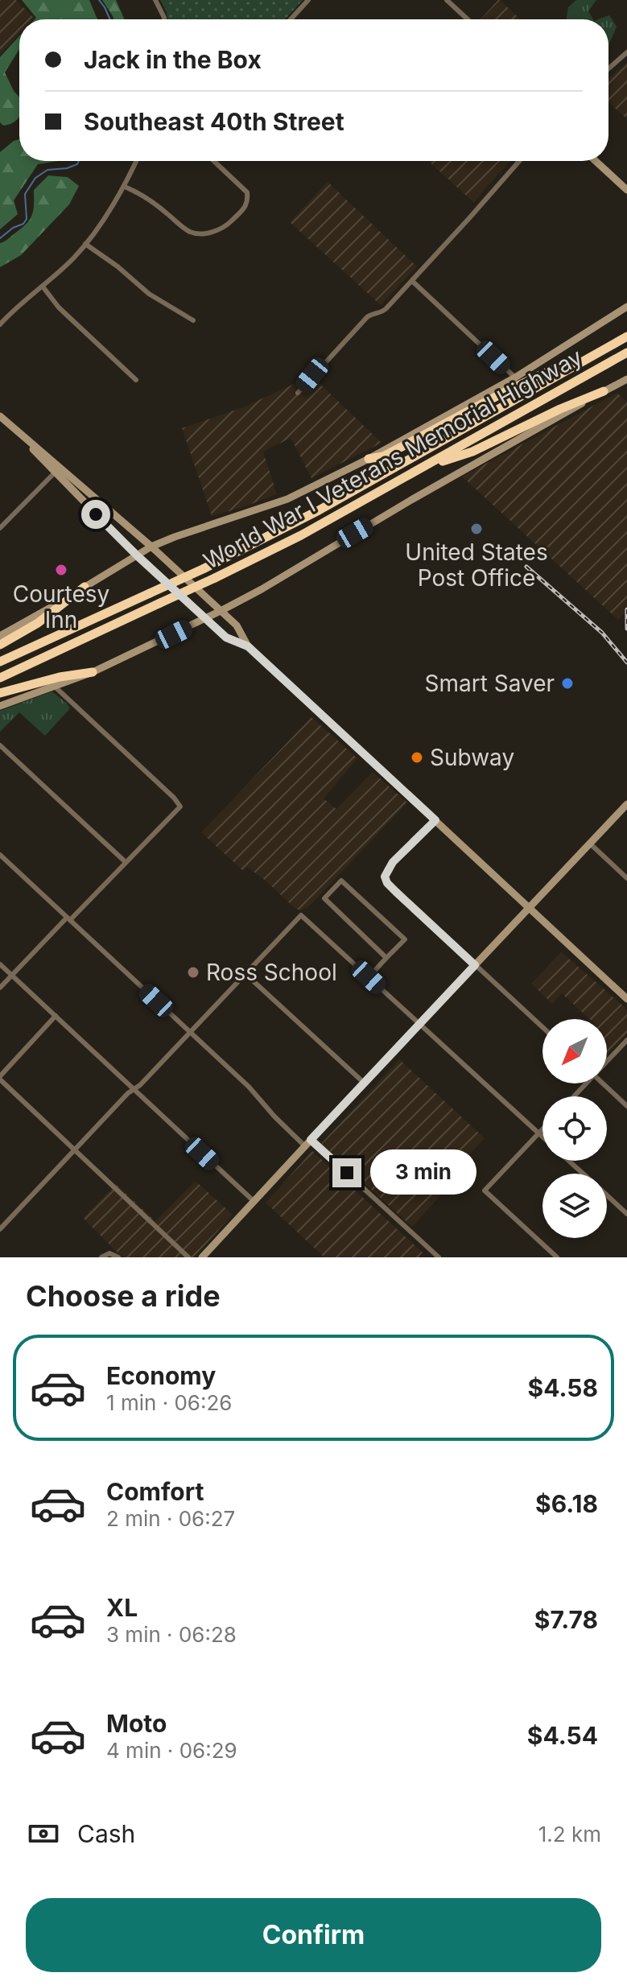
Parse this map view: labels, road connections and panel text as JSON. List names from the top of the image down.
{
  "streets": {
    "highway": ["World War I Veterans Memorial Highway"]
  },
  "places": [
    "United States Post Office",
    "Courtesy Inn",
    "Smart Saver",
    "Subway",
    "Ross School"
  ],
  "north": "bottom left",
  "page": {
    "banner": ["Jack in the Box", "Southeast 40th Street"],
    "bubble": "3 min",
    "heading": "Choose a ride",
    "list": [
      {
        "name": "Economy",
        "note": "1 min · 06:26",
        "value": "$4.58"
      },
      {
        "name": "Comfort",
        "note": "2 min · 06:27",
        "value": "$6.18"
      },
      {
        "name": "XL",
        "note": "3 min · 06:28",
        "value": "$7.78"
      },
      {
        "name": "Moto",
        "note": "4 min · 06:29",
        "value": "$4.54"
      }
    ],
    "pay": ["Cash", "1.2 km"],
    "buttons": "Confirm"
  }
}
